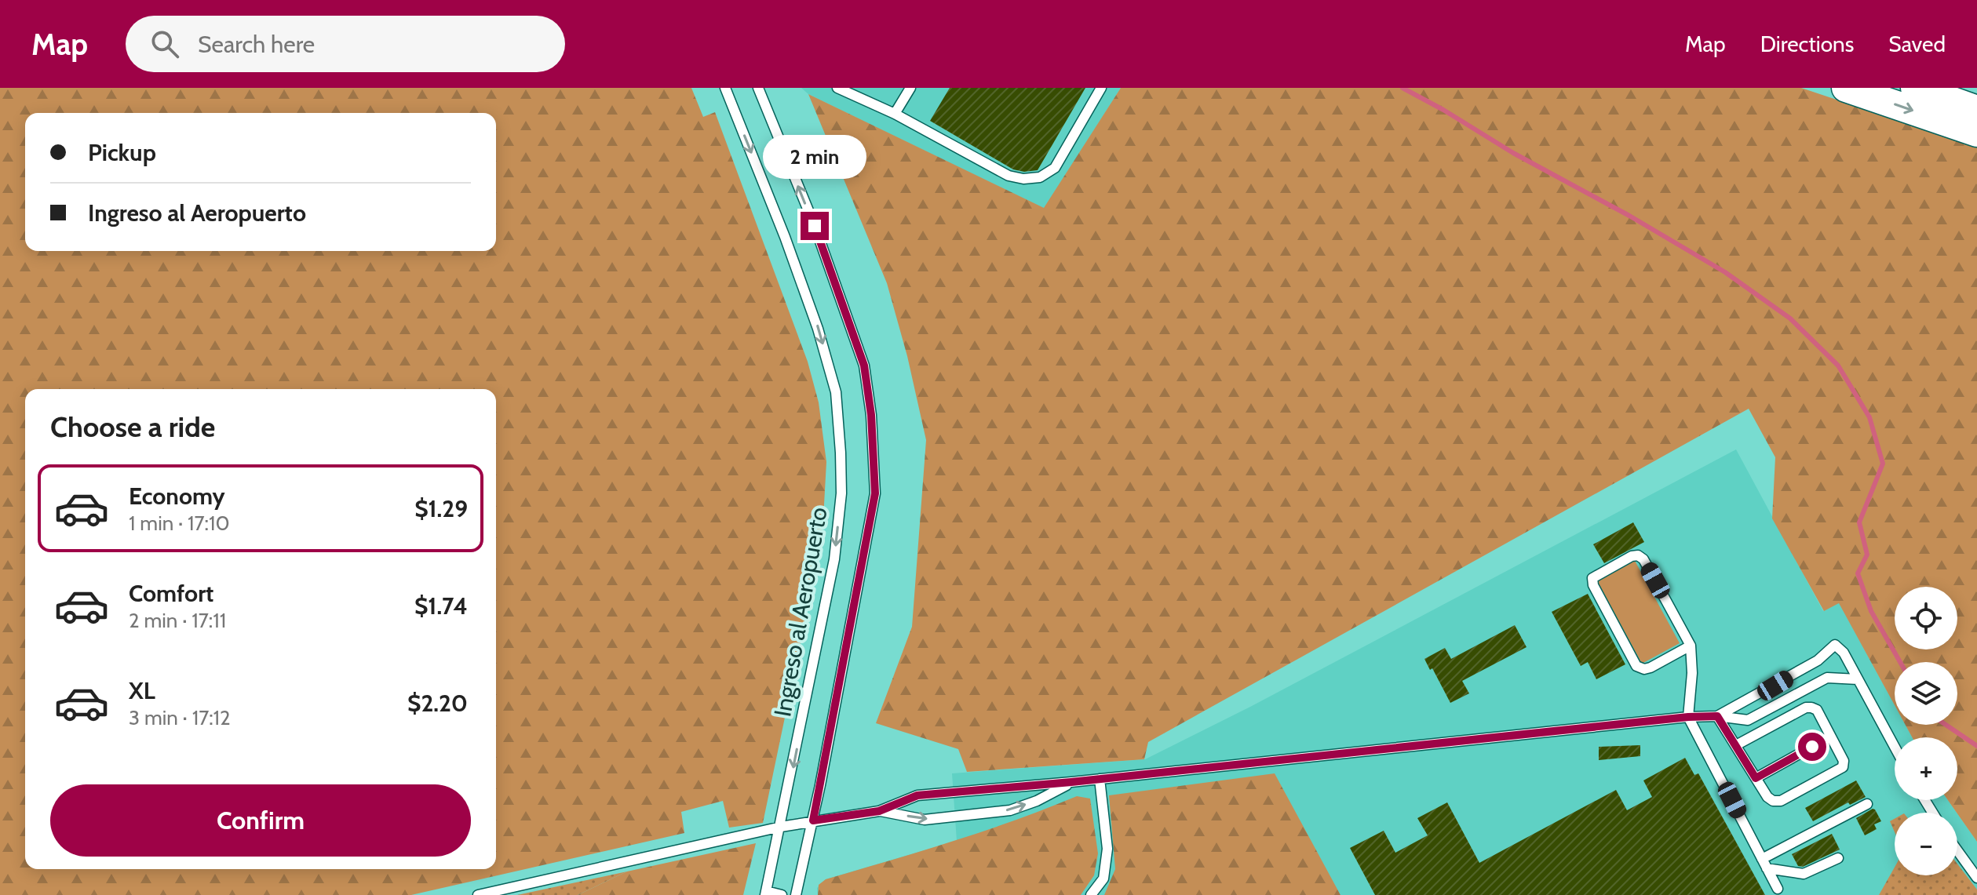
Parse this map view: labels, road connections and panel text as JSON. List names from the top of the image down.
{
  "streets": {
    "lane": ["Ingreso al Aeropuerto"]
  },
  "page": {
    "header": "Map",
    "search": "Search here",
    "nav": ["Map", "Directions", "Saved"],
    "banner": ["Pickup", "Ingreso al Aeropuerto"],
    "bubble": "2 min",
    "heading": "Choose a ride",
    "list": [
      {
        "name": "Economy",
        "note": "1 min · 17:10",
        "value": "$1.29"
      },
      {
        "name": "Comfort",
        "note": "2 min · 17:11",
        "value": "$1.74"
      },
      {
        "name": "XL",
        "note": "3 min · 17:12",
        "value": "$2.20"
      }
    ],
    "map_buttons": ["+", "−"],
    "buttons": "Confirm"
  }
}
